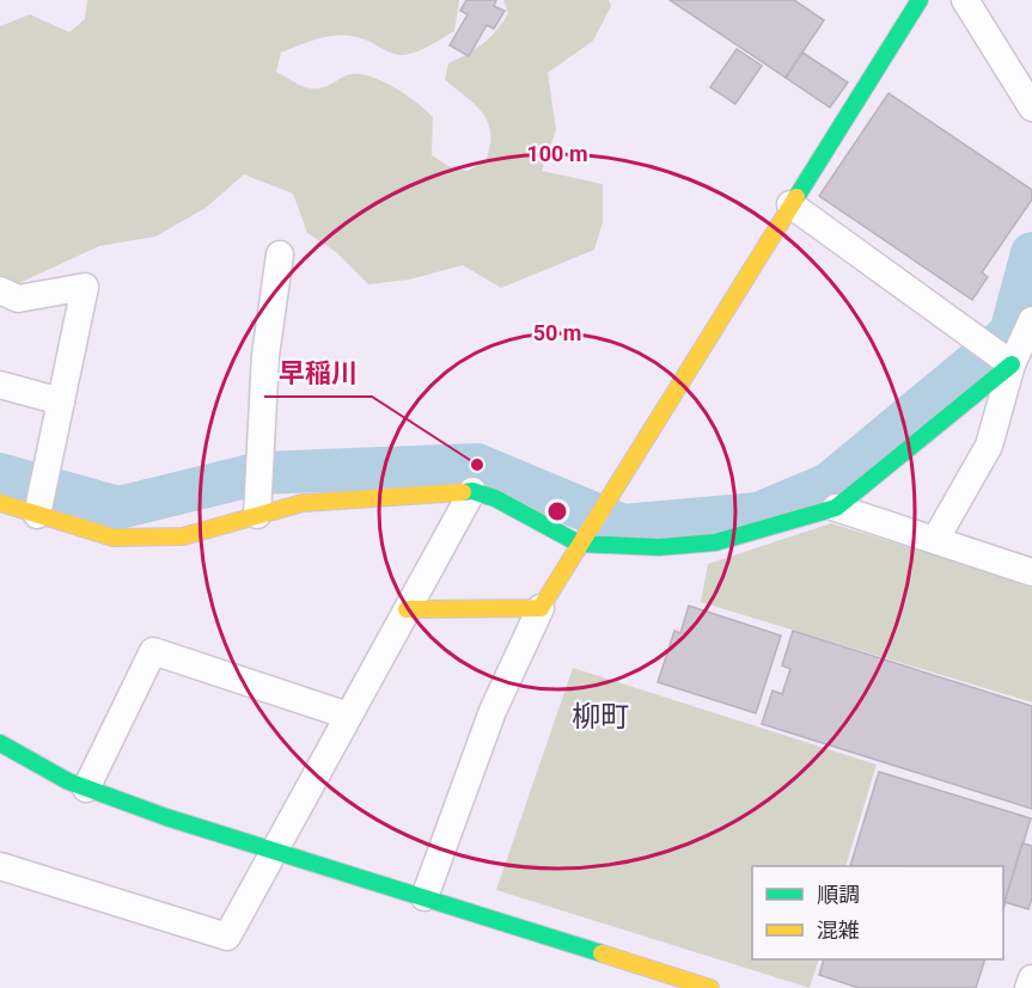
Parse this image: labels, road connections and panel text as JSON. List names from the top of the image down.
{
  "districts": ["柳町"],
  "places": ["早稲川"],
  "legend": ["順調", "混雑"],
  "rings": ["100 m", "50 m"]
}
